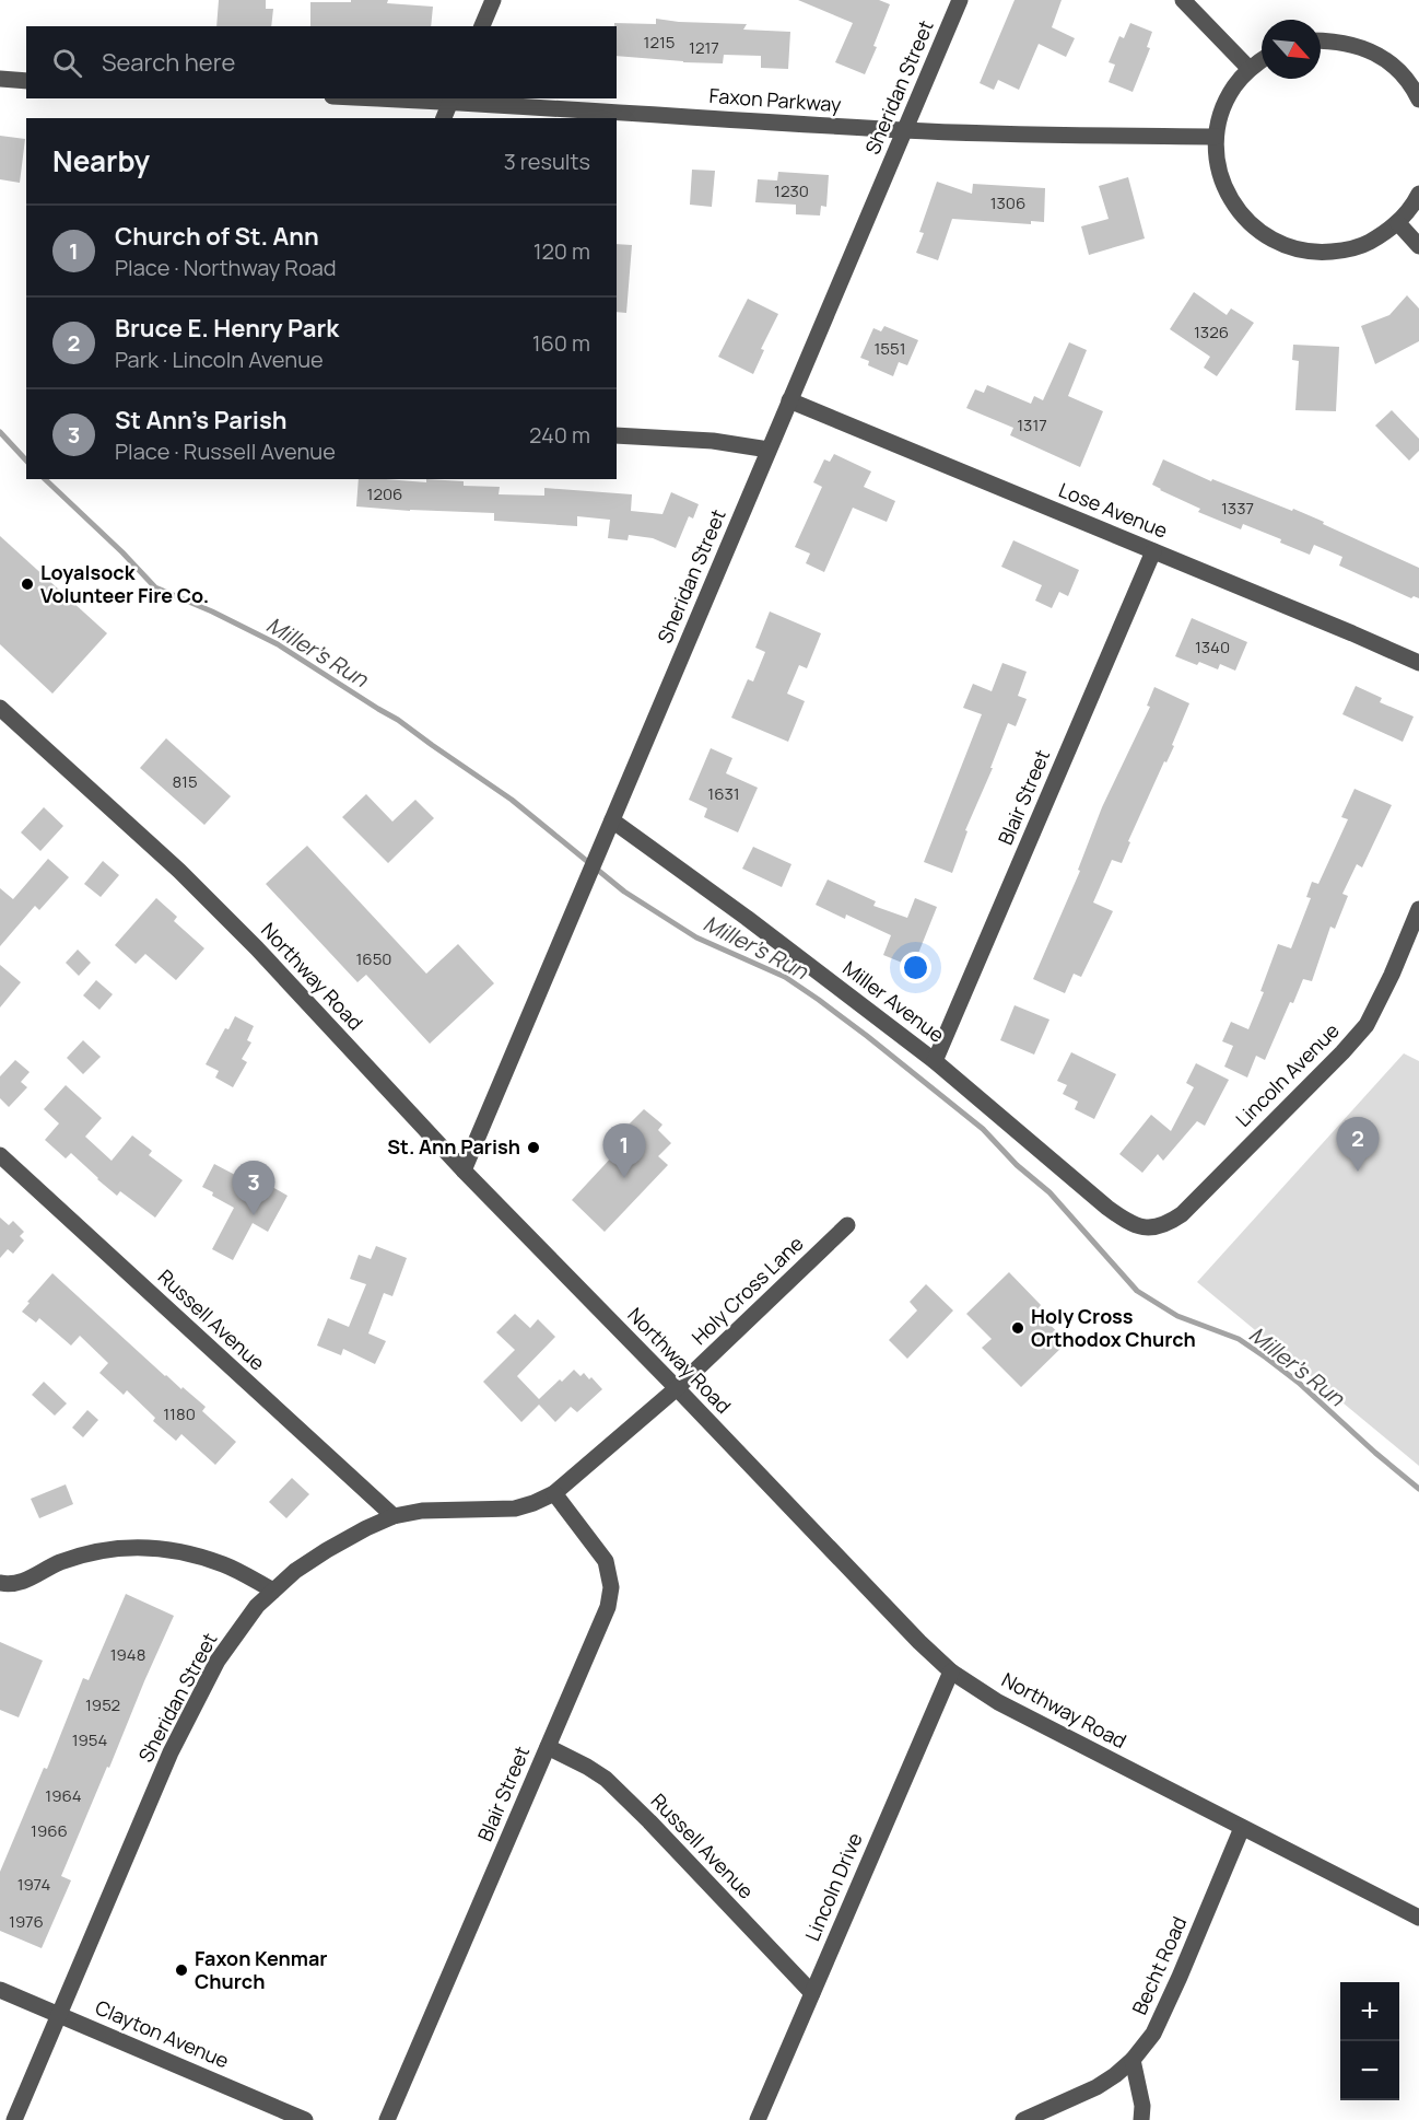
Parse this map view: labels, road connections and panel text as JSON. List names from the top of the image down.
{
  "streets": {
    "street": [
      "Sheridan Street",
      "Faxon Parkway",
      "Lose Avenue",
      "Blair Street",
      "Northway Road",
      "Miller Avenue",
      "Lincoln Avenue",
      "Holy Cross Lane",
      "Russell Avenue",
      "Lincoln Drive",
      "Becht Road",
      "Clayton Avenue"
    ]
  },
  "crossings": [
    ["Sheridan Street", "Faxon Parkway"],
    ["Sheridan Street", "Lose Avenue"],
    ["Sheridan Street", "Blair Street"],
    ["Sheridan Street", "Northway Road"],
    ["Sheridan Street", "Miller Avenue"],
    ["Sheridan Street", "Holy Cross Lane"],
    ["Sheridan Street", "Russell Avenue"],
    ["Sheridan Street", "Clayton Avenue"],
    ["Lose Avenue", "Blair Street"],
    ["Blair Street", "Miller Avenue"],
    ["Blair Street", "Russell Avenue"],
    ["Northway Road", "Holy Cross Lane"],
    ["Northway Road", "Lincoln Drive"],
    ["Northway Road", "Becht Road"],
    ["Miller Avenue", "Lincoln Avenue"],
    ["Russell Avenue", "Lincoln Drive"]
  ],
  "water": ["Miller's Run"],
  "places": [
    "Loyalsock Volunteer Fire Co.",
    "St. Ann Parish",
    "Holy Cross Orthodox Church",
    "Faxon Kenmar Church"
  ],
  "house_numbers": [
    "1215",
    "1217",
    "1230",
    "1306",
    "1326",
    "1551",
    "1317",
    "1206",
    "1337",
    "1340",
    "815",
    "1631",
    "1650",
    "1180",
    "1948",
    "1952",
    "1954",
    "1964",
    "1966",
    "1974",
    "1976"
  ],
  "north": "bottom right",
  "page": {
    "search": "Search here",
    "heading": ["Nearby", "3 results"],
    "list": [
      {
        "mark": "1",
        "name": "Church of St. Ann",
        "note": "Place · Northway Road",
        "value": "120 m"
      },
      {
        "mark": "2",
        "name": "Bruce E. Henry Park",
        "note": "Park · Lincoln Avenue",
        "value": "160 m"
      },
      {
        "mark": "3",
        "name": "St Ann's Parish",
        "note": "Place · Russell Avenue",
        "value": "240 m"
      }
    ],
    "pins": ["2", "1", "3"],
    "map_buttons": ["+", "−"]
  }
}
